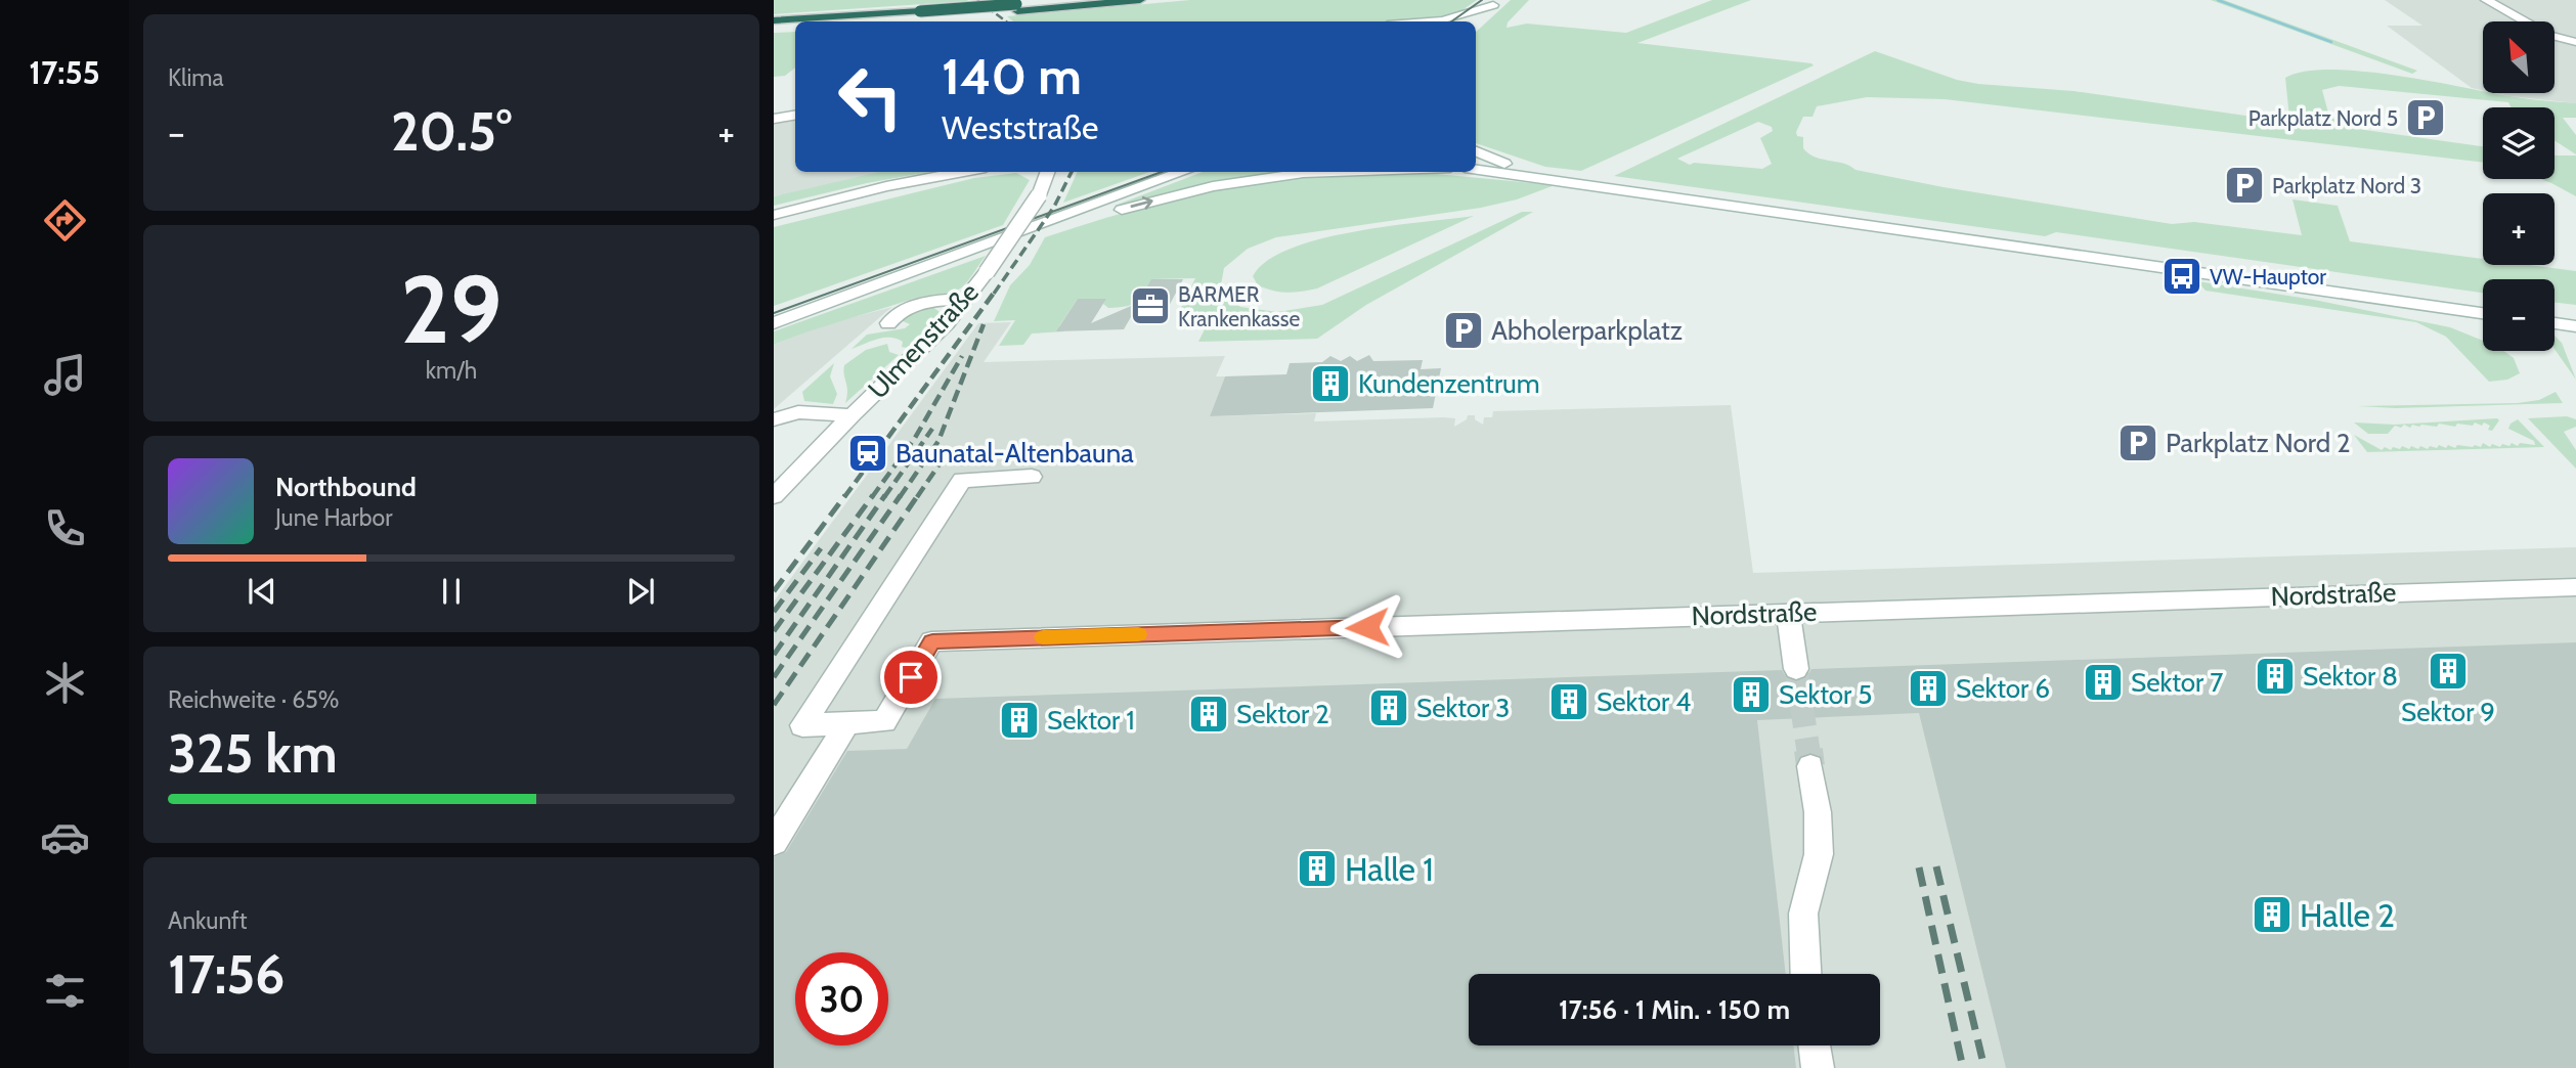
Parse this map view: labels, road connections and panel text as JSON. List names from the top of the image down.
{
  "streets": {
    "main road": ["Ulmenstraße", "Nordstraße"]
  },
  "places": {
    "parking": [
      "Parkplatz Nord 5",
      "Parkplatz Nord 3",
      "Abholerparkplatz",
      "Parkplatz Nord 2"
    ],
    "bus stop": ["VW-Hauptor"],
    "office": ["BARMER Krankenkasse"],
    "building": [
      "Kundenzentrum",
      "Sektor 9",
      "Sektor 8",
      "Sektor 7",
      "Sektor 6",
      "Sektor 5",
      "Sektor 4",
      "Sektor 3",
      "Sektor 2",
      "Sektor 1",
      "Halle 1",
      "Halle 2"
    ],
    "station": ["Baunatal-Altenbauna"]
  },
  "north": "top left",
  "page": {
    "tabs": "17:55",
    "tile": [
      "Klima",
      ["29", "km/h"],
      ["Reichweite · 65%", "325 km"],
      ["Ankunft", "17:56"]
    ],
    "map_buttons": ["+", "−"],
    "turn": ["140 m", "Weststraße"],
    "heat": ["−", "20.5°", "+"],
    "song": ["Northbound", "June Harbor"],
    "limit": "30",
    "trip": "17:56 · 1 Min. · 150 m"
  }
}
